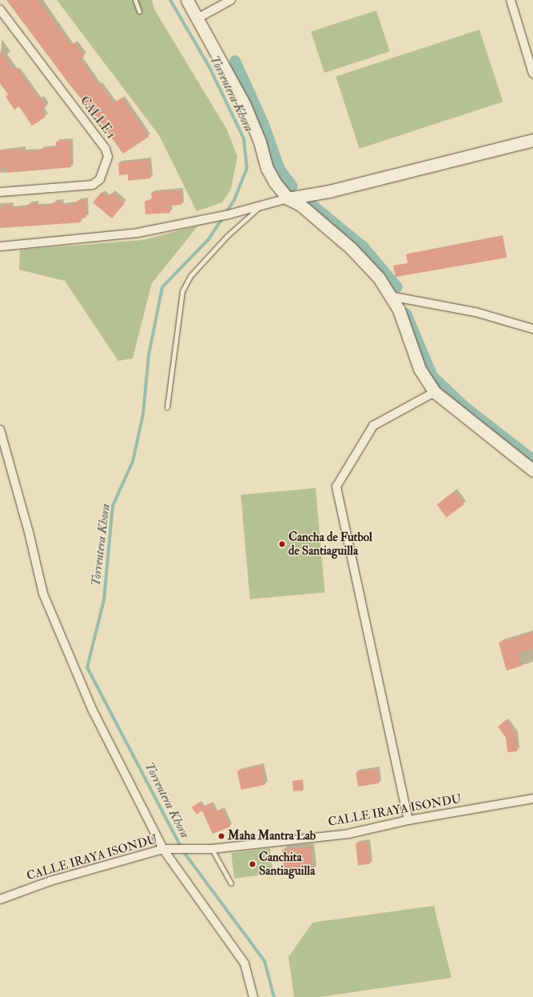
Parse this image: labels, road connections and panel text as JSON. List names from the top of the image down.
{
  "streets": {
    "street": ["CALLE 1", "CALLE IRAYA ISONDU"]
  },
  "water": ["Torrentera Khora"],
  "places": ["Cancha de Futbol de Santiaguilla", "Maha Mantra Lab", "Canchita Santiaguilla"]
}
